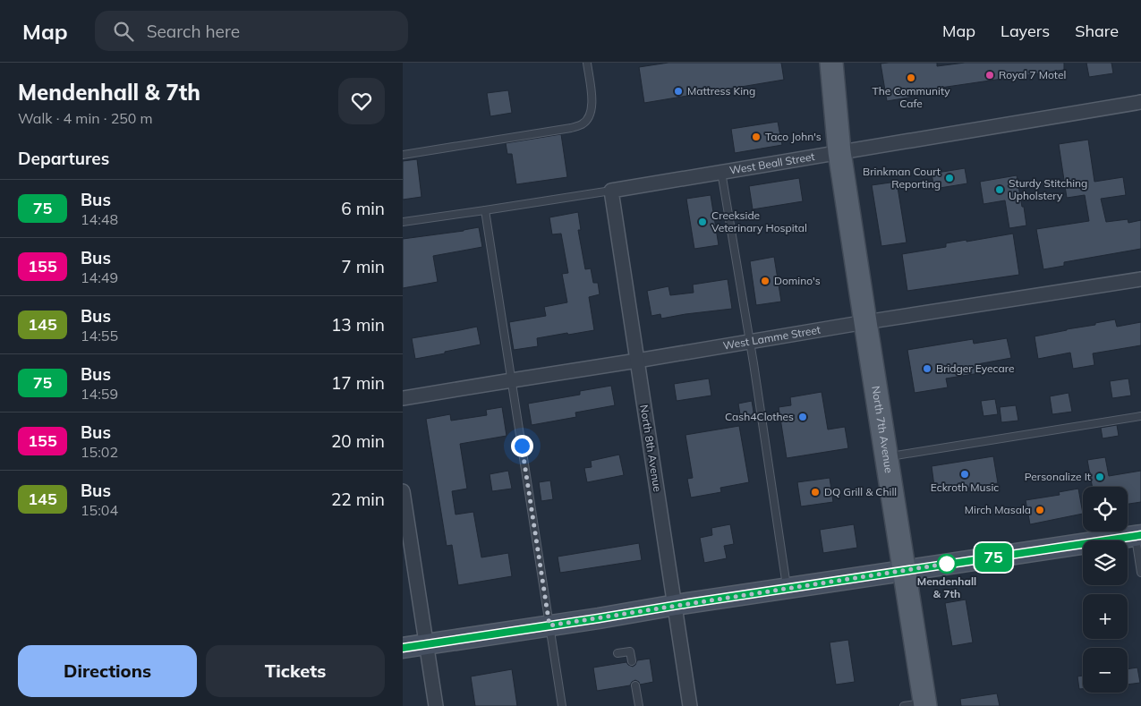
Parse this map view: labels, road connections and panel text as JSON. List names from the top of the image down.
{
  "streets": {
    "main road": ["North 7th Avenue"],
    "street": ["West Beall Street", "West Lamme Street", "North 8th Avenue"]
  },
  "crossings": [
    ["West Beall Street", "North 7th Avenue"],
    ["West Beall Street", "North 8th Avenue"],
    ["West Lamme Street", "North 7th Avenue"],
    ["West Lamme Street", "North 8th Avenue"]
  ],
  "places": [
    "Royal 7 Motel",
    "The Community Cafe",
    "Mattress King",
    "Taco John's",
    "Brinkman Court Reporting",
    "Sturdy Stitching Upholstery",
    "Creekside Veterinary Hospital",
    "Domino's",
    "Bridger Eyecare",
    "Cash4Clothes",
    "Eckroth Music",
    "Personalize It",
    "DQ Grill & Chill",
    "Mirch Masala",
    "Mendenhall & 7th"
  ],
  "lines": ["bus line 75"],
  "page": {
    "header": "Map",
    "search": "Search here",
    "nav": ["Map", "Layers", "Share"],
    "heading": [
      ["Mendenhall & 7th", "Walk · 4 min · 250 m"],
      "Departures"
    ],
    "on_map": "75",
    "list": [
      {
        "mark": "75",
        "name": "Bus",
        "note": "14:48",
        "value": "6 min"
      },
      {
        "mark": "155",
        "name": "Bus",
        "note": "14:49",
        "value": "7 min"
      },
      {
        "mark": "145",
        "name": "Bus",
        "note": "14:55",
        "value": "13 min"
      },
      {
        "mark": "75",
        "name": "Bus",
        "note": "14:59",
        "value": "17 min"
      },
      {
        "mark": "155",
        "name": "Bus",
        "note": "15:02",
        "value": "20 min"
      },
      {
        "mark": "145",
        "name": "Bus",
        "note": "15:04",
        "value": "22 min"
      }
    ],
    "map_buttons": ["+", "−"],
    "buttons": ["Directions", "Tickets"]
  }
}
